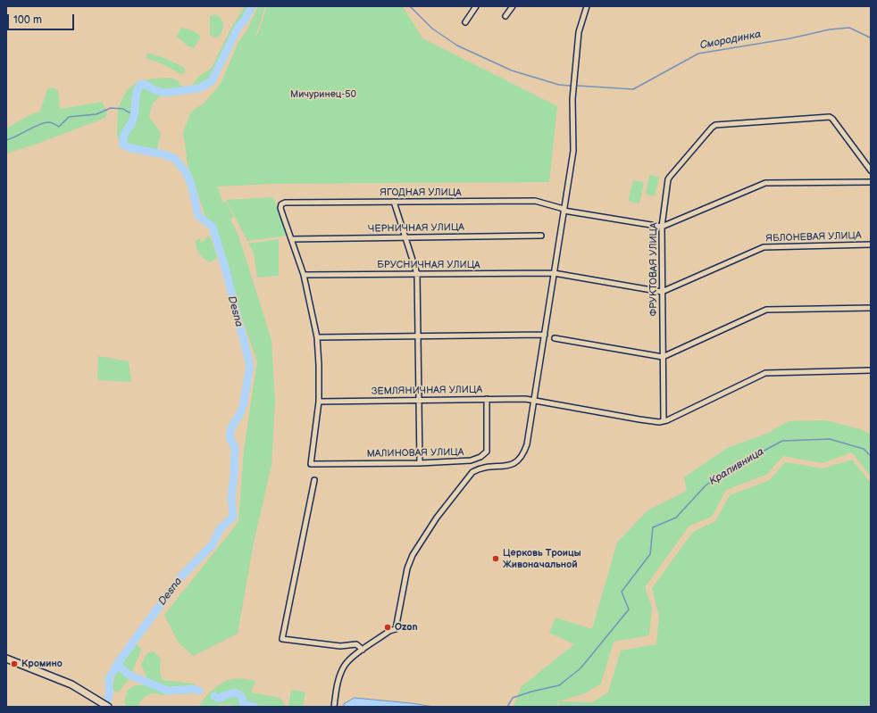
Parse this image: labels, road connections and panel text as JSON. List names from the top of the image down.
{
  "streets": {
    "street": [
      "ЯГОДНАЯ УЛИЦА",
      "ЧЕРНИЧНАЯ УЛИЦА",
      "ЯБЛОНЕВАЯ УЛИЦА",
      "БРУСНИЧНАЯ УЛИЦА",
      "ФРУКТОВАЯ УЛИЦА",
      "ЗЕМЛЯНИЧНАЯ УЛИЦА",
      "МАЛИНОВАЯ УЛИЦА"
    ]
  },
  "crossings": [
    ["ЯГОДНАЯ УЛИЦА", "ЧЕРНИЧНАЯ УЛИЦА"],
    ["ЯГОДНАЯ УЛИЦА", "ФРУКТОВАЯ УЛИЦА"],
    ["ЯБЛОНЕВАЯ УЛИЦА", "ФРУКТОВАЯ УЛИЦА"],
    ["ЗЕМЛЯНИЧНАЯ УЛИЦА", "МАЛИНОВАЯ УЛИЦА"]
  ],
  "water": ["Смородинка", "Desna", "Крапивница"],
  "parks": ["Мичуринец-50"],
  "places": ["Церковь Троицы Живоначальной", "Ozon", "Кромино"],
  "scale_bar": "100 m"
}
